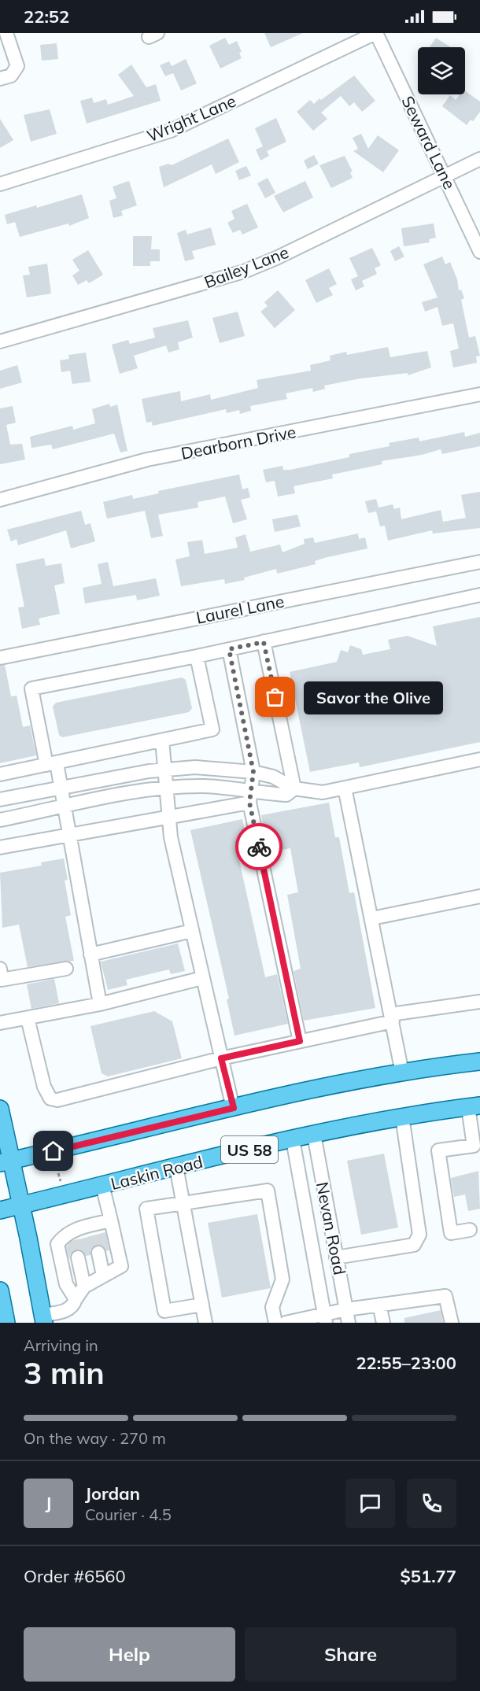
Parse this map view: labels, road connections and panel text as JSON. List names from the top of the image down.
{
  "streets": {
    "main road": ["US 58", "Laskin Road"],
    "street": [
      "Wright Lane",
      "Seward Lane",
      "Bailey Lane",
      "Dearborn Drive",
      "Laurel Lane",
      "Nevan Road"
    ]
  },
  "crossings": [
    ["Wright Lane", "Seward Lane"],
    ["Seward Lane", "Bailey Lane"],
    ["Laskin Road", "Nevan Road"]
  ],
  "places": ["Savor the Olive"],
  "page": {
    "status": "22:52",
    "bubble": "Savor the Olive",
    "heading": ["3 min", "Arriving in", "22:55–23:00"],
    "panel": [
      "Jordan",
      "Courier · 4.5",
      "Order #6560",
      "$51.77"
    ],
    "bar": "On the way · 270 m",
    "round": "J",
    "buttons": ["Help", "Share"]
  }
}
